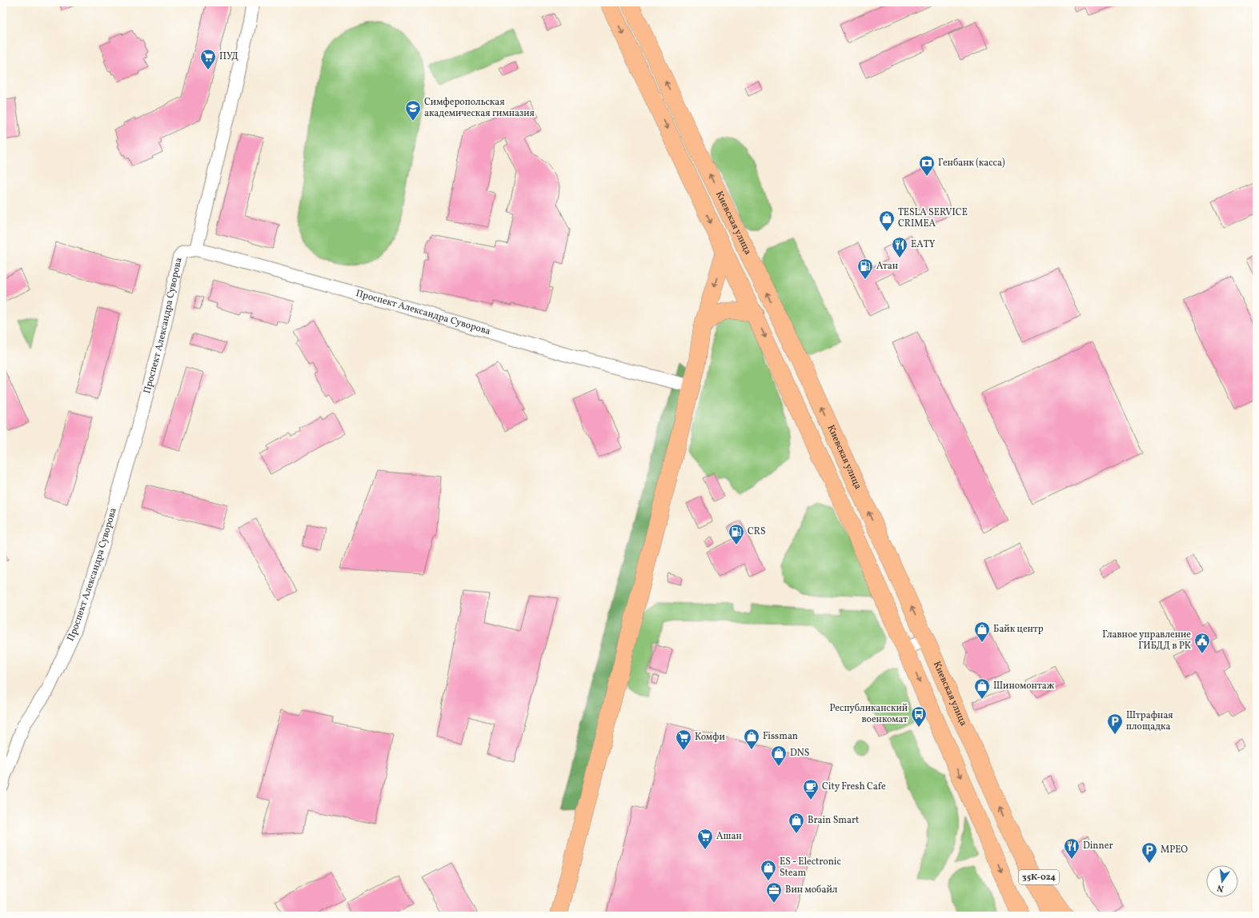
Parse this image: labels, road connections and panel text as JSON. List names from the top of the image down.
{
  "streets": {
    "main road": ["Киевская улица", "35К-024"],
    "street": ["Проспект Александра Суворова"]
  },
  "crossings": [
    ["Киевская улица", "35К-024"]
  ],
  "places": {
    "supermarket": ["ПУД", "Комфи", "Ашан"],
    "school or university": ["Симферопольская академическая гимназия"],
    "bank": ["Генбанк (касса)"],
    "shop": [
      "TESLA SERVICE CRIMEA",
      "Байк центр",
      "Шиномонтаж",
      "Fissman",
      "DNS",
      "Brain Smart",
      "ES - Electronic Steam"
    ],
    "restaurant": ["EАTY", "Dinner"],
    "fuel station": ["Атан", "CRS"],
    "public building": ["Главное управление ГИБДД в РК"],
    "bus stop": ["Республиканский военкомат"],
    "parking": ["Штрафная площадка", "МРЕО"],
    "cafe": ["City Fresh Cafe"],
    "office": ["Вин мобайл"]
  },
  "north": "bottom"
}
